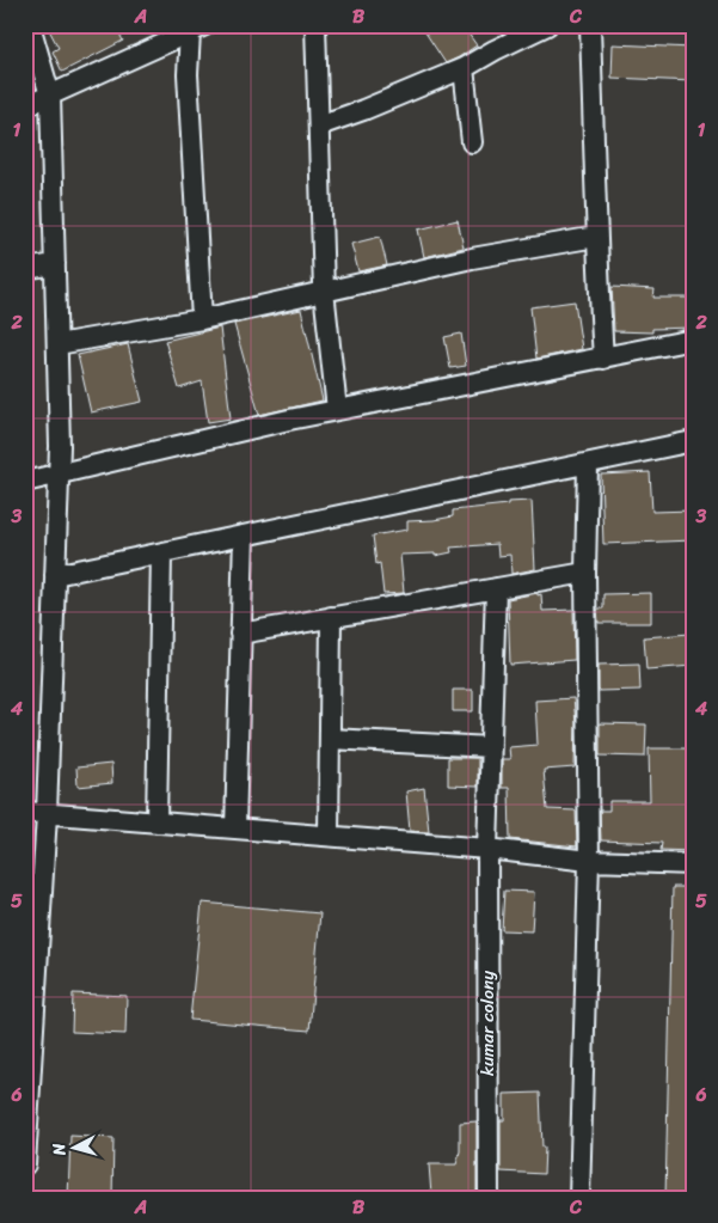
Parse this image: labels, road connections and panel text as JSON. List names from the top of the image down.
{
  "streets": {
    "street": ["kumar colony"]
  },
  "north": "left",
  "grid": {
    "columns": ["A", "B", "C"],
    "rows": [
      "1",
      "2",
      "3",
      "4",
      "5",
      "6"
    ]
  }
}
